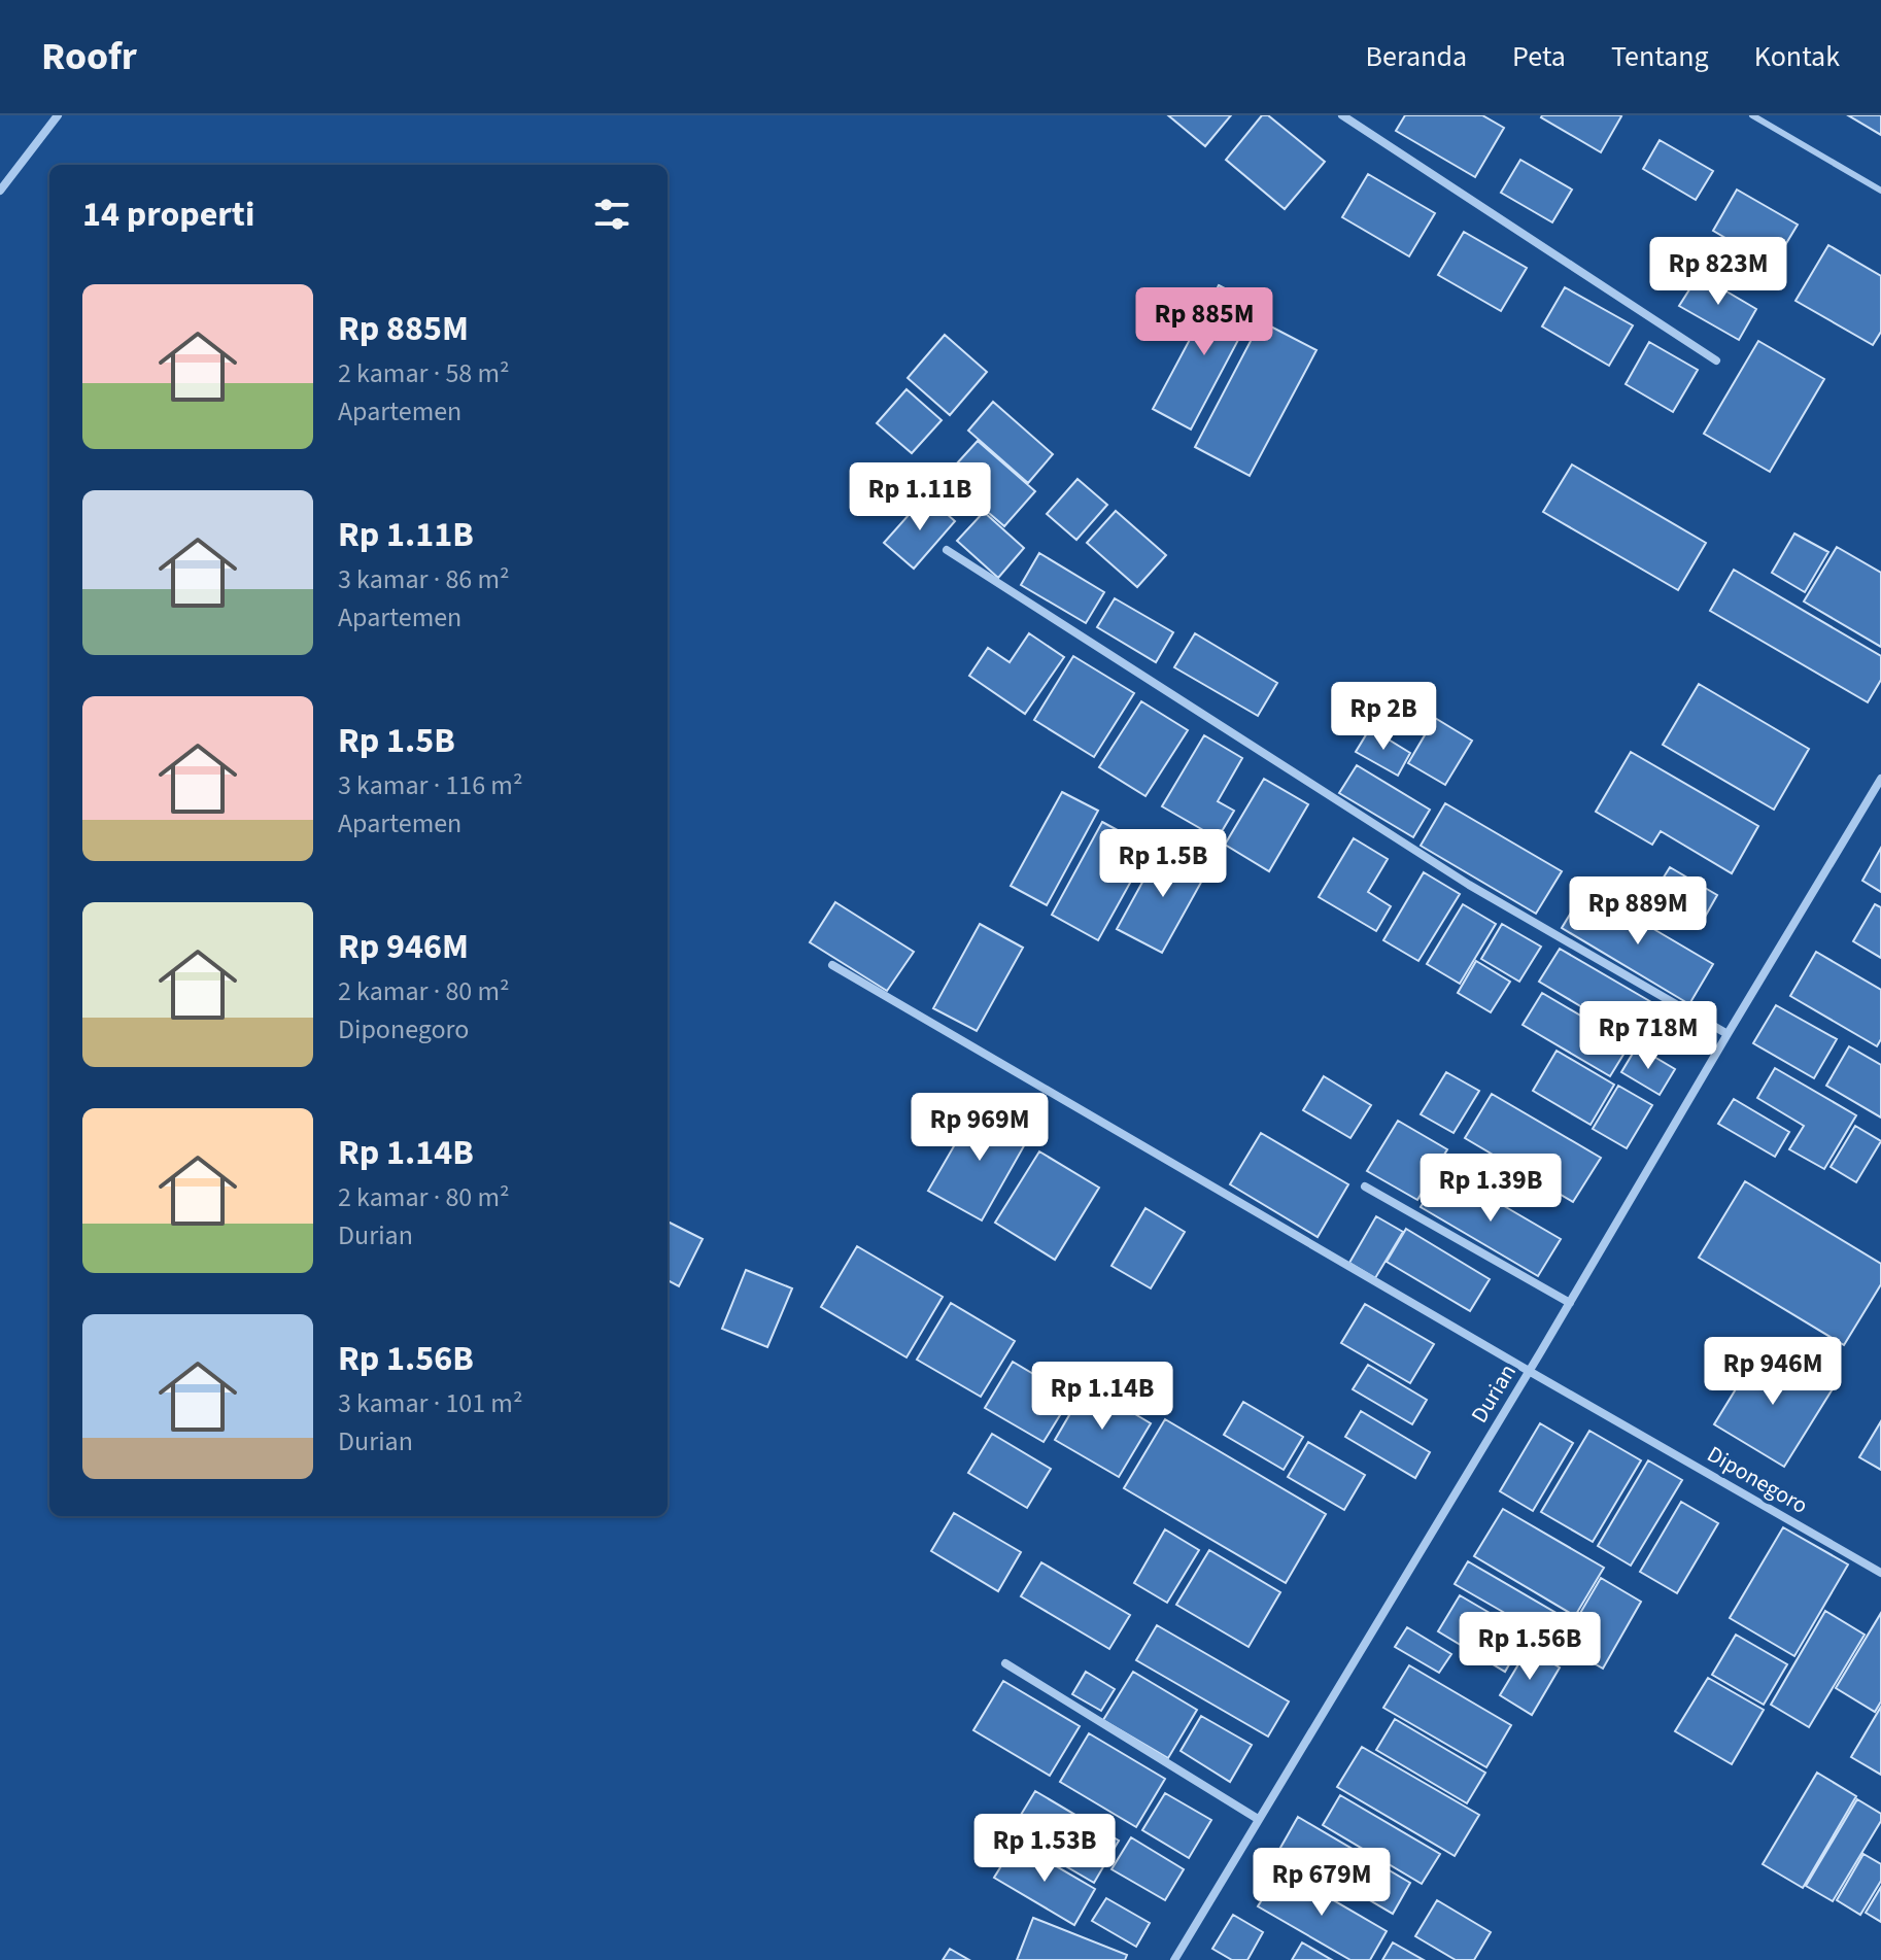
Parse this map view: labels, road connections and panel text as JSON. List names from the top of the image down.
{
  "streets": {
    "street": ["Durian", "Diponegoro"]
  },
  "crossings": [
    ["Durian", "Diponegoro"]
  ],
  "page": {
    "header": "Roofr",
    "nav": [
      "Beranda",
      "Peta",
      "Tentang",
      "Kontak"
    ],
    "heading": "14 properti",
    "price": [
      "Rp 823M",
      "Rp 885M",
      "Rp 1.11B",
      "Rp 2B",
      "Rp 1.5B",
      "Rp 889M",
      "Rp 718M",
      "Rp 969M",
      "Rp 1.39B",
      "Rp 946M",
      "Rp 1.14B",
      "Rp 1.56B",
      "Rp 1.53B",
      "Rp 679M"
    ],
    "list": [
      {
        "name": "Rp 885M",
        "note": "2 kamar · 58 m² · Apartemen"
      },
      {
        "name": "Rp 1.11B",
        "note": "3 kamar · 86 m² · Apartemen"
      },
      {
        "name": "Rp 1.5B",
        "note": "3 kamar · 116 m² · Apartemen"
      },
      {
        "name": "Rp 946M",
        "note": "2 kamar · 80 m² · Diponegoro"
      },
      {
        "name": "Rp 1.14B",
        "note": "2 kamar · 80 m² · Durian"
      },
      {
        "name": "Rp 1.56B",
        "note": "3 kamar · 101 m² · Durian"
      }
    ]
  }
}
